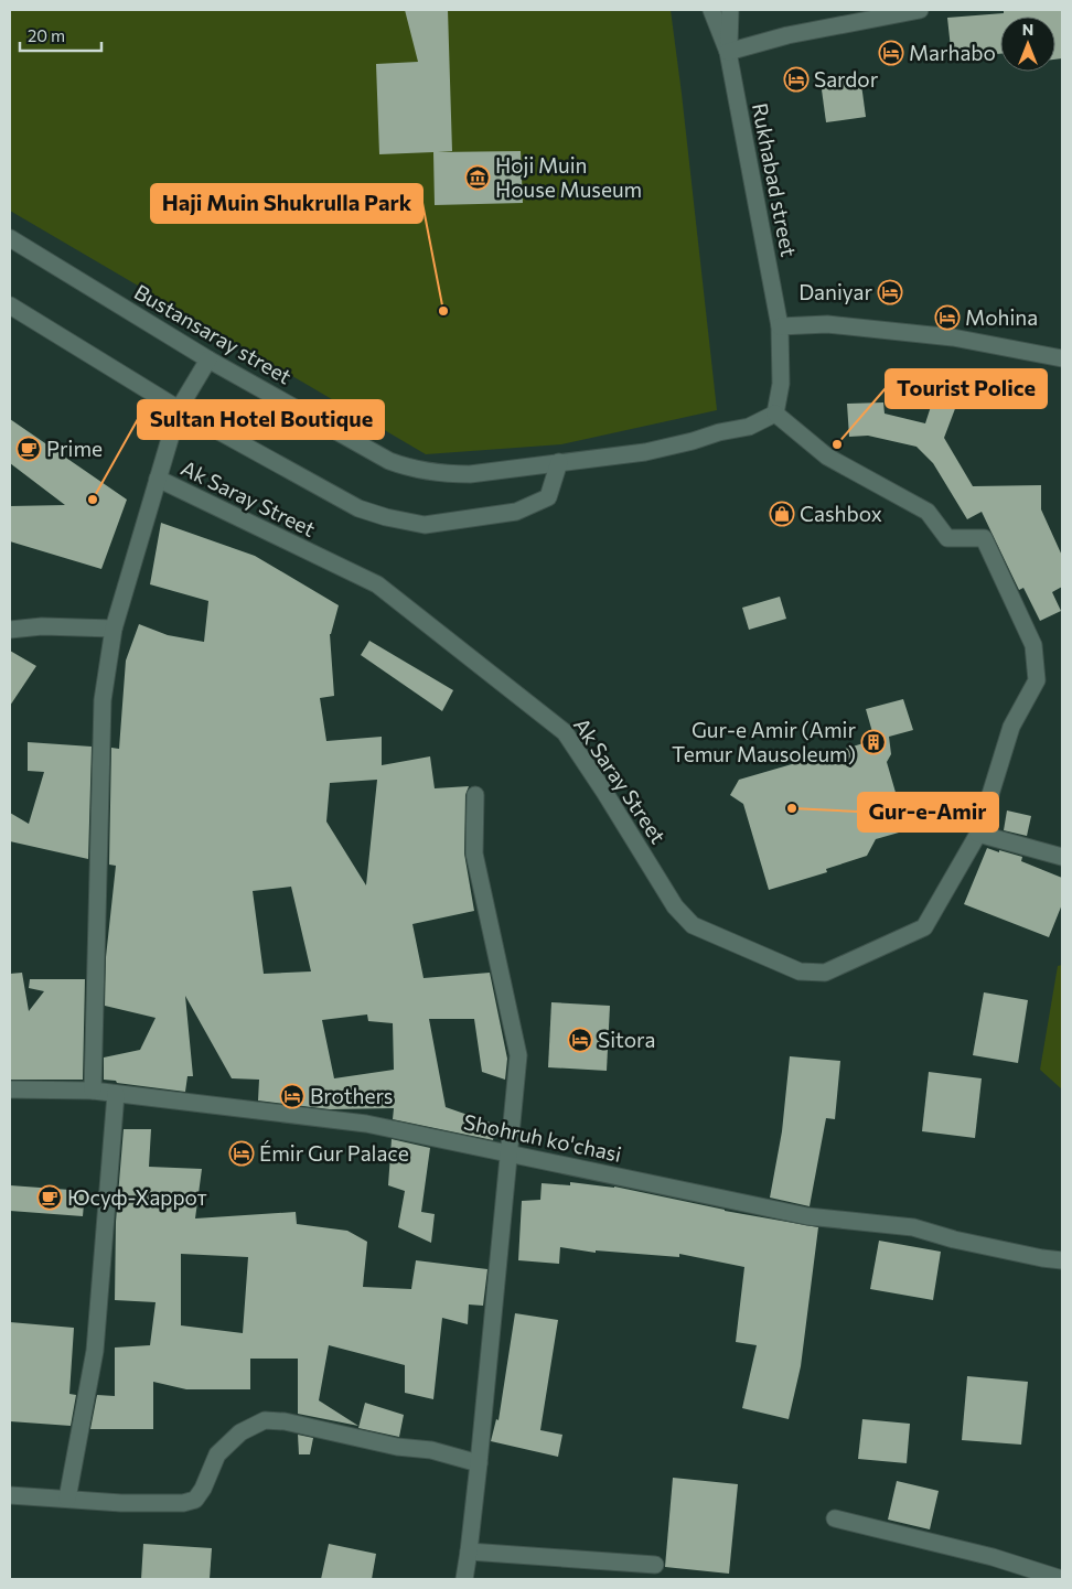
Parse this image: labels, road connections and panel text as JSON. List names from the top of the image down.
{
  "streets": {
    "street": [
      "Rukhabad street",
      "Bustansaray street",
      "Ak Saray Street",
      "Shohruh ko'chasi"
    ]
  },
  "crossings": [
    ["Rukhabad street", "Bustansaray street"],
    ["Rukhabad street", "Ak Saray Street"],
    ["Bustansaray street", "Ak Saray Street"]
  ],
  "places": {
    "hotel": [
      "Marhabo",
      "Sardor",
      "Daniyar",
      "Mohina",
      "Sitora",
      "Brothers",
      "Émir Gur Palace"
    ],
    "museum": ["Hoji Muin House Museum"],
    "other": [
      "Haji Muin Shukrulla Park",
      "Tourist Police",
      "Sultan Hotel Boutique",
      "Gur-e-Amir"
    ],
    "cafe": ["Prime", "Юсуф-Харрот"],
    "shop": ["Cashbox"],
    "building": ["Gur-e Amir (Amir Temur Mausoleum)"]
  },
  "scale_bar": "20 m",
  "north": "top"
}
